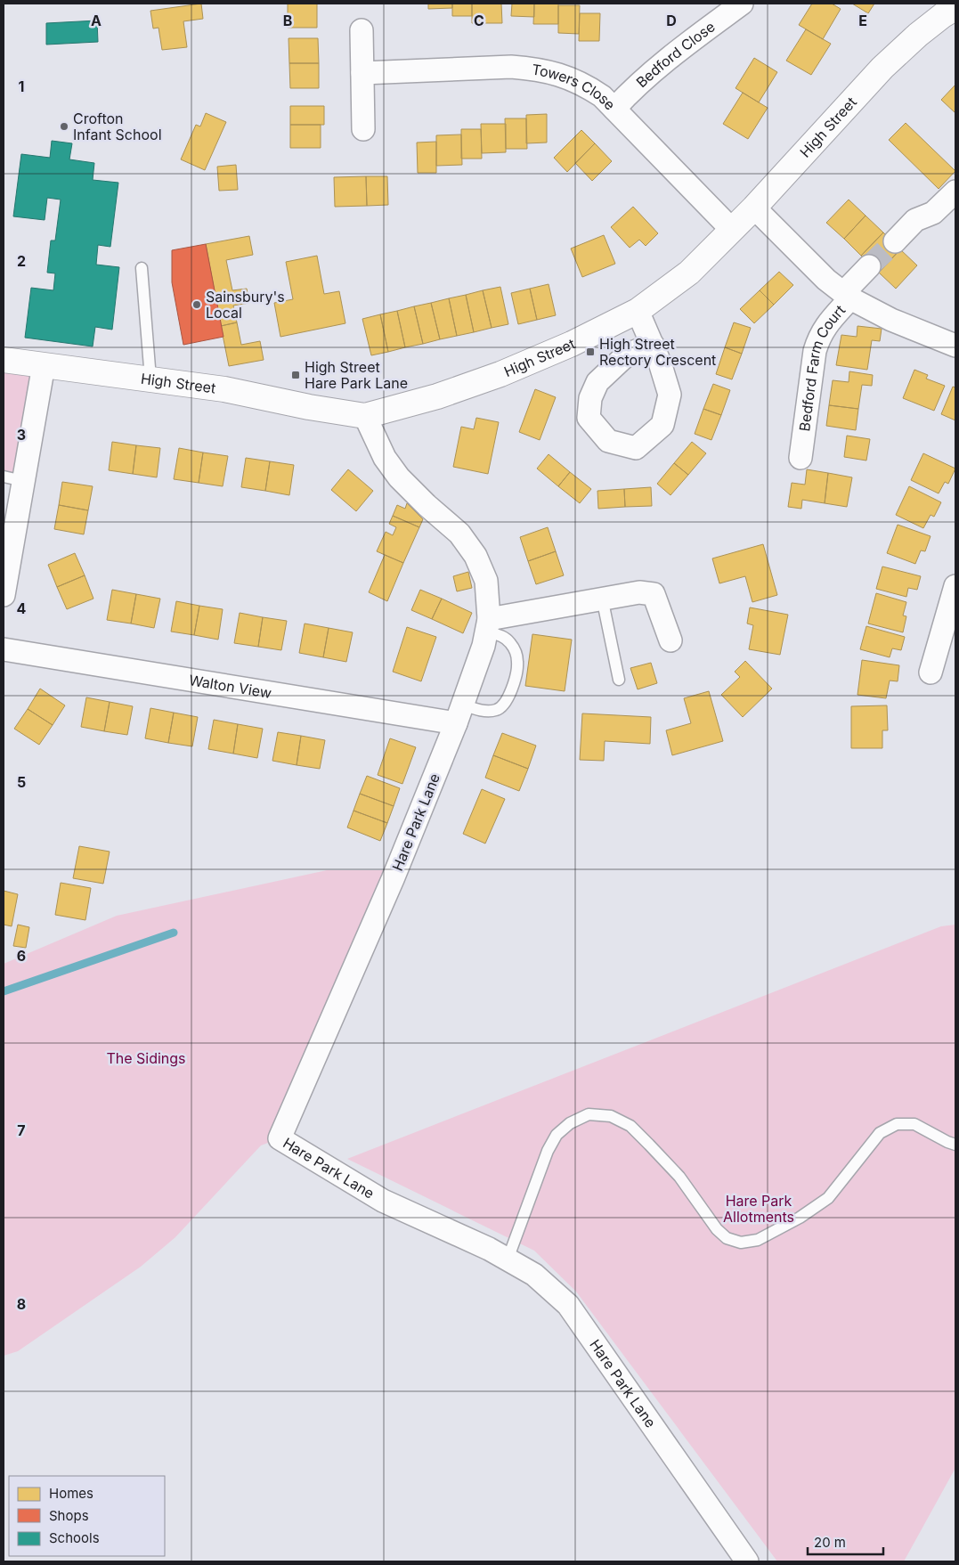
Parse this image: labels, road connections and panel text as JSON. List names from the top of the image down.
{
  "streets": {
    "street": [
      "Bedford Close",
      "Towers Close",
      "High Street",
      "Bedford Farm Court",
      "Walton View",
      "Hare Park Lane"
    ]
  },
  "crossings": [
    ["Bedford Close", "Towers Close"],
    ["Towers Close", "High Street"],
    ["High Street", "Bedford Farm Court"],
    ["High Street", "Hare Park Lane"],
    ["Walton View", "Hare Park Lane"]
  ],
  "parks": ["The Sidings", "Hare Park Allotments"],
  "places": {
    "other": ["Crofton Infant School", "Sainsbury's Local"],
    "transit": ["High Street Rectory Crescent", "High Street Hare Park Lane"]
  },
  "legend": ["Homes", "Shops", "Schools"],
  "scale_bar": "20 m",
  "grid": {
    "columns": [
      "A",
      "B",
      "C",
      "D",
      "E"
    ],
    "rows": [
      "1",
      "2",
      "3",
      "4",
      "5",
      "6",
      "7",
      "8"
    ]
  }
}
